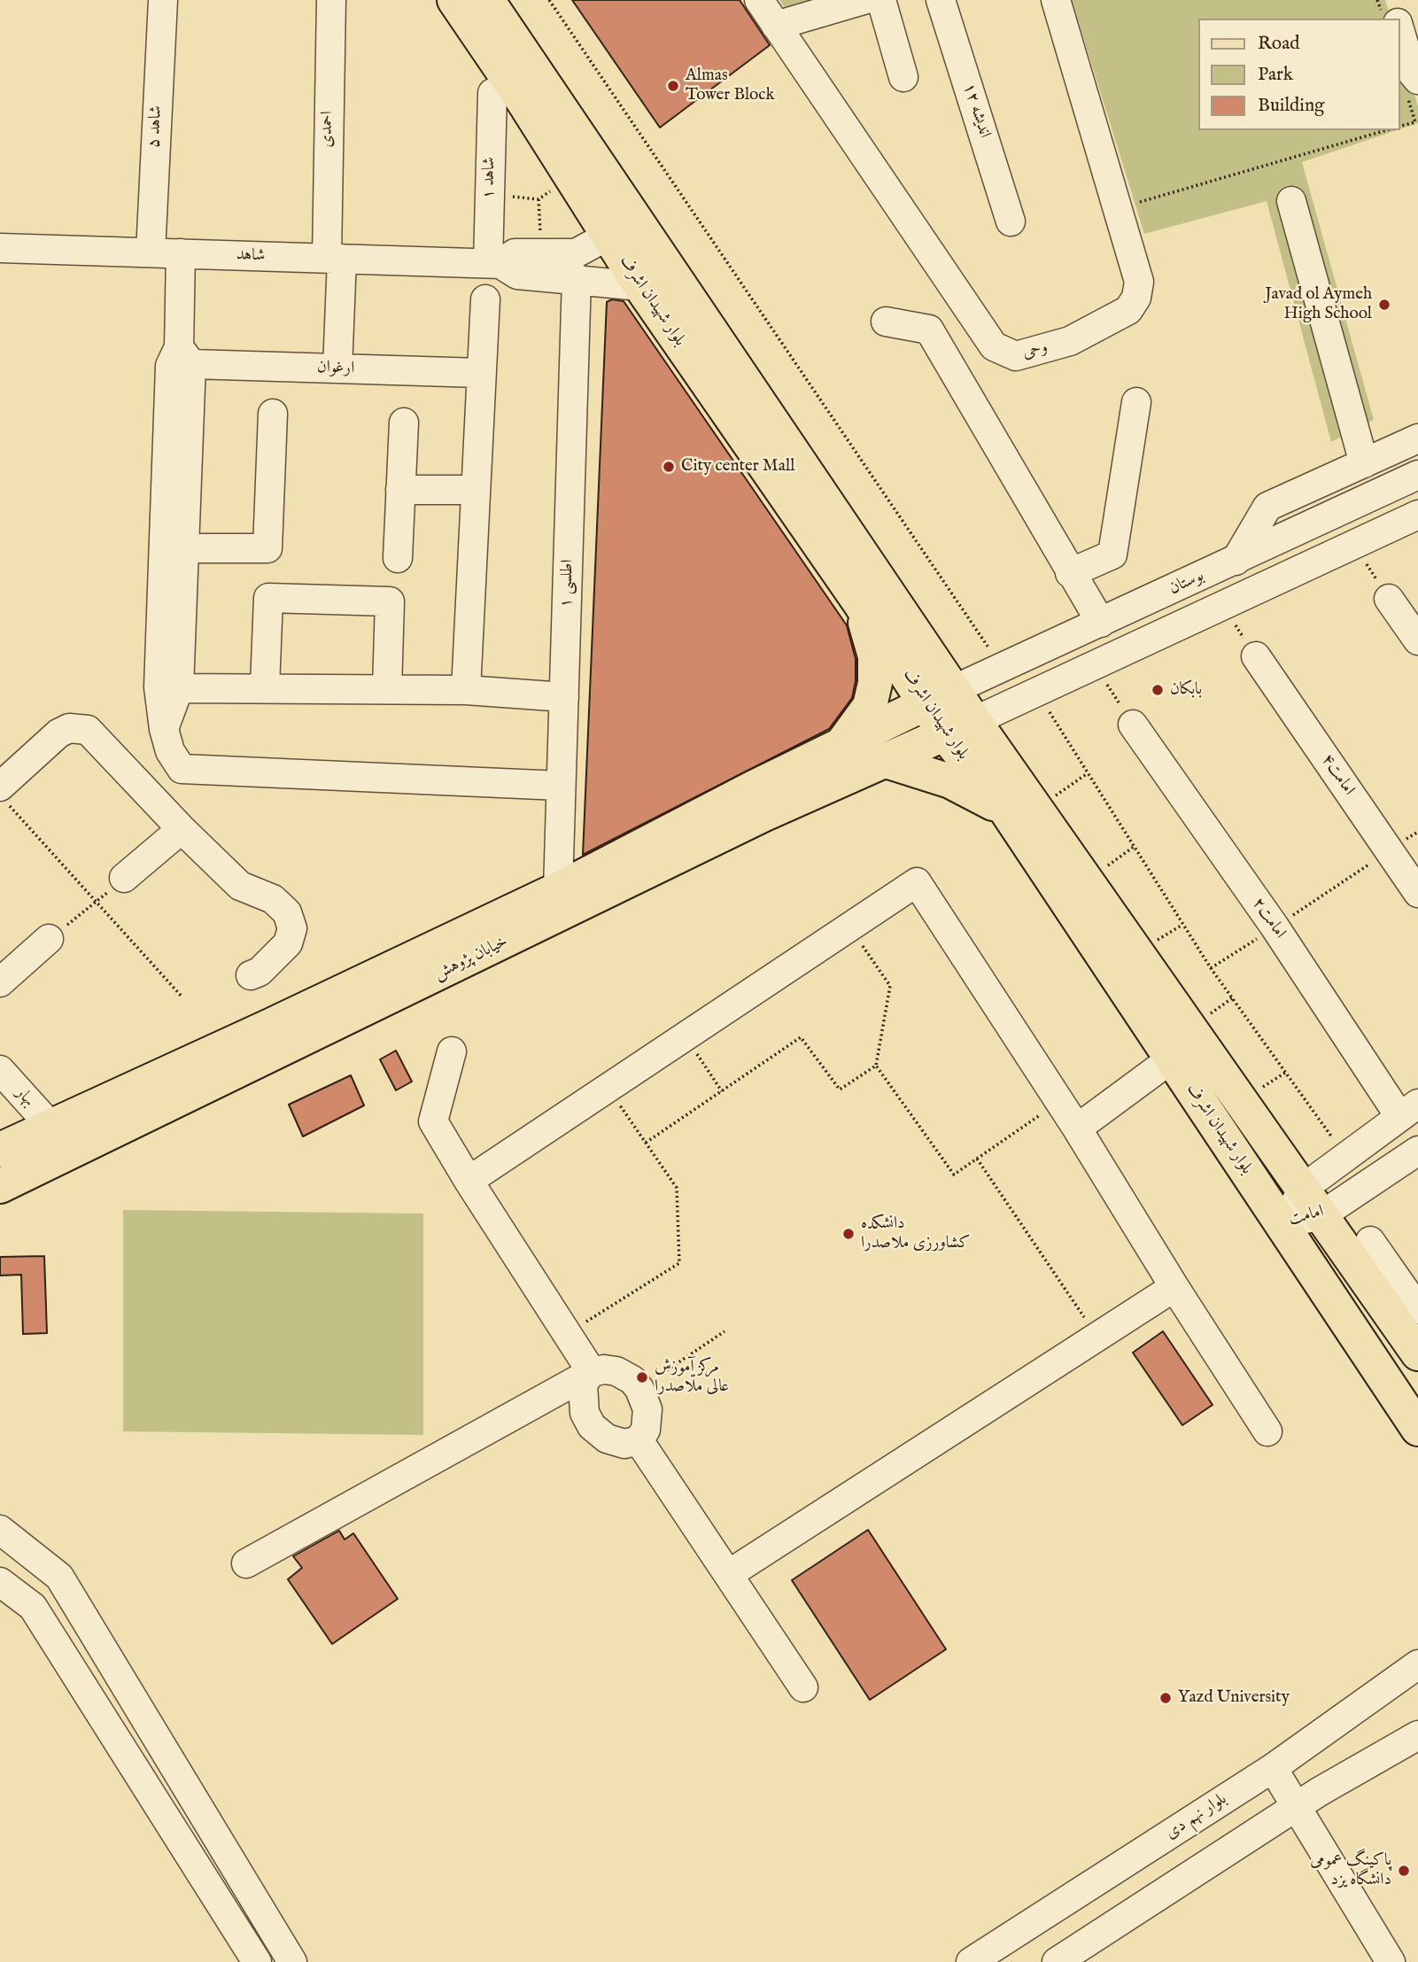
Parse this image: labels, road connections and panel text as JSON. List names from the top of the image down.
{
  "streets": {
    "main road": ["بلوار شهیدان اشرف", "خیابان پژوهش"],
    "street": [
      "اندیشه ۱۲",
      "شاهد ۵",
      "احمدی",
      "شاهد ۱",
      "شاهد",
      "وحی",
      "ارغوان",
      "بوستان",
      "اطلسی ۱",
      "امامت۴",
      "امامت۲",
      "بهار",
      "امامت",
      "بلوار نهم دی"
    ]
  },
  "crossings": [
    ["شاهد ۵", "شاهد"],
    ["احمدی", "شاهد"],
    ["احمدی", "ارغوان"],
    ["شاهد ۱", "شاهد"],
    ["شاهد", "بلوار شهیدان اشرف"],
    ["شاهد", "اطلسی ۱"],
    ["بلوار شهیدان اشرف", "بوستان"],
    ["بلوار شهیدان اشرف", "خیابان پژوهش"],
    ["بلوار شهیدان اشرف", "امامت"],
    ["بوستان", "خیابان پژوهش"],
    ["اطلسی ۱", "خیابان پژوهش"],
    ["امامت۲", "امامت"],
    ["خیابان پژوهش", "بهار"]
  ],
  "places": [
    "Almas Tower Block",
    "Javad ol Aymeh High School",
    "City center Mall",
    "بابکان",
    "دانشکده کشاورزی ملاصدرا",
    "مرکز آموزش عالی ملّاصدرا",
    "Yazd University",
    "پاکینگ عمومی دانشگاه یزد"
  ],
  "legend": ["Road", "Park", "Building"]
}
